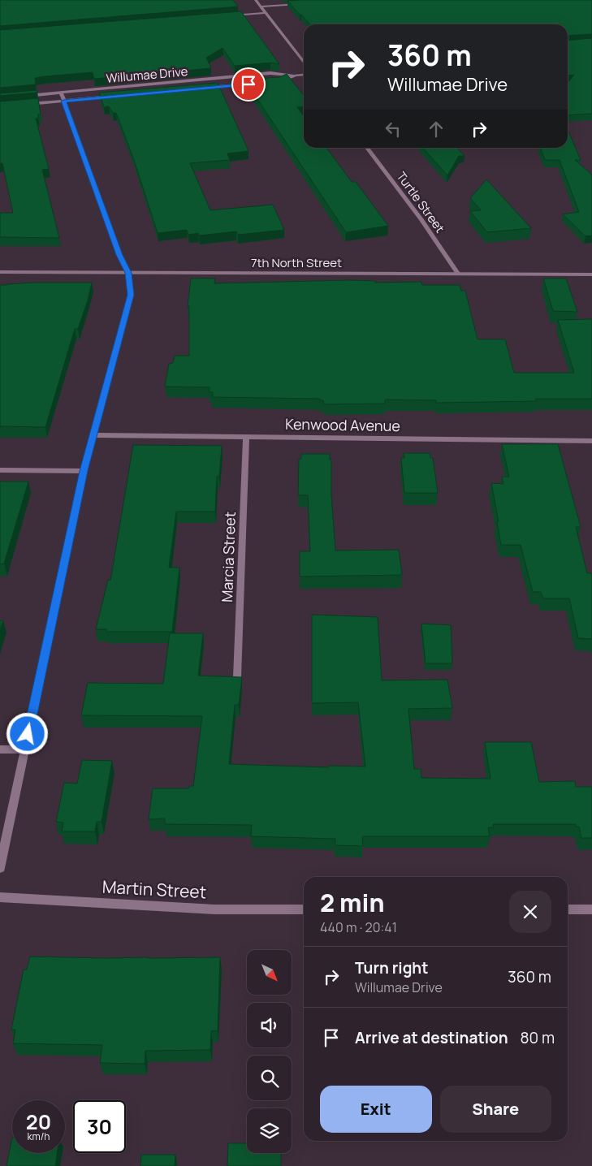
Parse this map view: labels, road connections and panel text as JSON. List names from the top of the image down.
{
  "streets": {
    "street": [
      "Willumae Drive",
      "Turtle Street",
      "7th North Street",
      "Kenwood Avenue",
      "Marcia Street",
      "Martin Street"
    ]
  },
  "crossings": [
    ["Turtle Street", "7th North Street"],
    ["Kenwood Avenue", "Marcia Street"]
  ],
  "north": "bottom right",
  "page": {
    "turn": ["360 m", "Willumae Drive"],
    "heading": ["2 min", "440 m · 20:41"],
    "list": [
      {
        "name": "Turn right",
        "note": "Willumae Drive",
        "value": "360 m"
      },
      {
        "name": "Arrive at destination",
        "value": "80 m"
      }
    ],
    "buttons": ["Exit", "Share"],
    "speed": "20 km/h",
    "limit": "30"
  }
}
